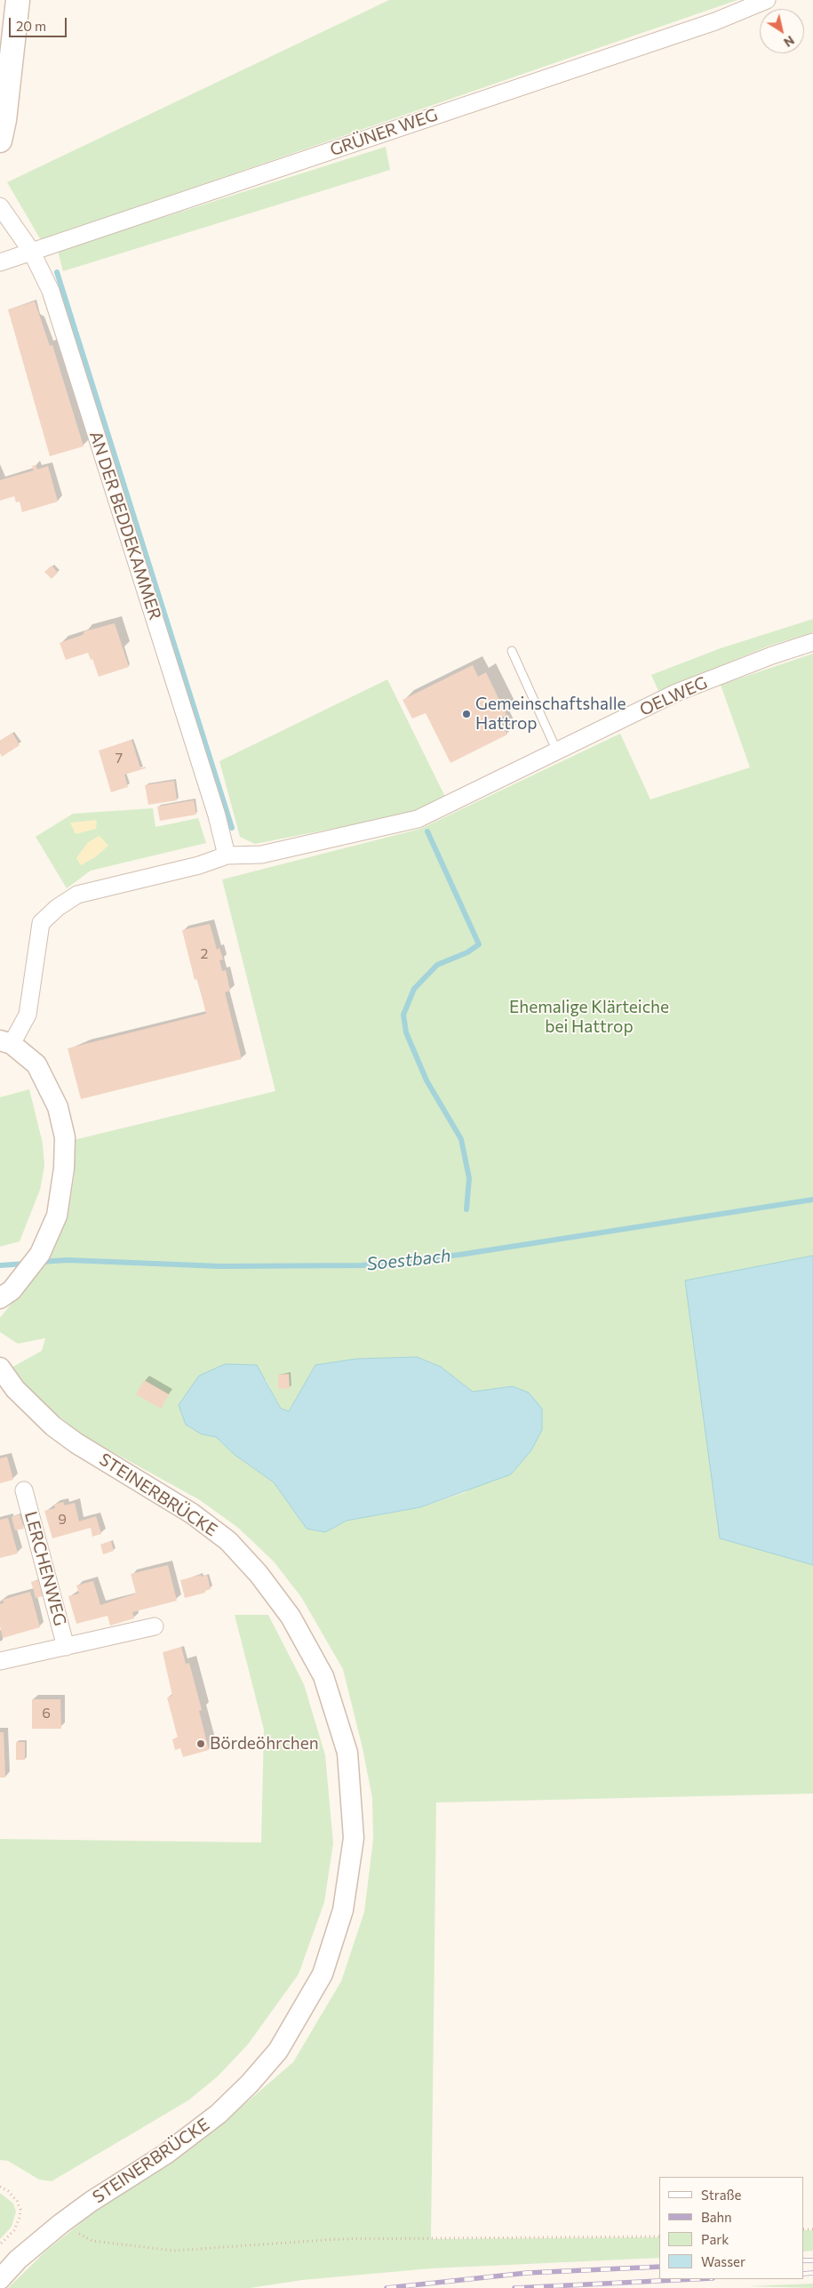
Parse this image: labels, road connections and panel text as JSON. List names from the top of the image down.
{
  "streets": {
    "street": [
      "GRÜNER WEG",
      "AN DER BEDDEKAMMER",
      "OELWEG",
      "STEINERBRÜCKE",
      "LERCHENWEG"
    ]
  },
  "crossings": [
    ["GRÜNER WEG", "AN DER BEDDEKAMMER"],
    ["AN DER BEDDEKAMMER", "OELWEG"]
  ],
  "water": ["Soestbach"],
  "parks": ["Ehemalige Klärteiche bei Hattrop"],
  "places": ["Gemeinschaftshalle Hattrop", "Bördeöhrchen"],
  "house_numbers": [
    "7",
    "2",
    "9",
    "6"
  ],
  "legend": [
    "Straße",
    "Bahn",
    "Park",
    "Wasser"
  ],
  "scale_bar": "20 m",
  "north": "bottom right"
}
